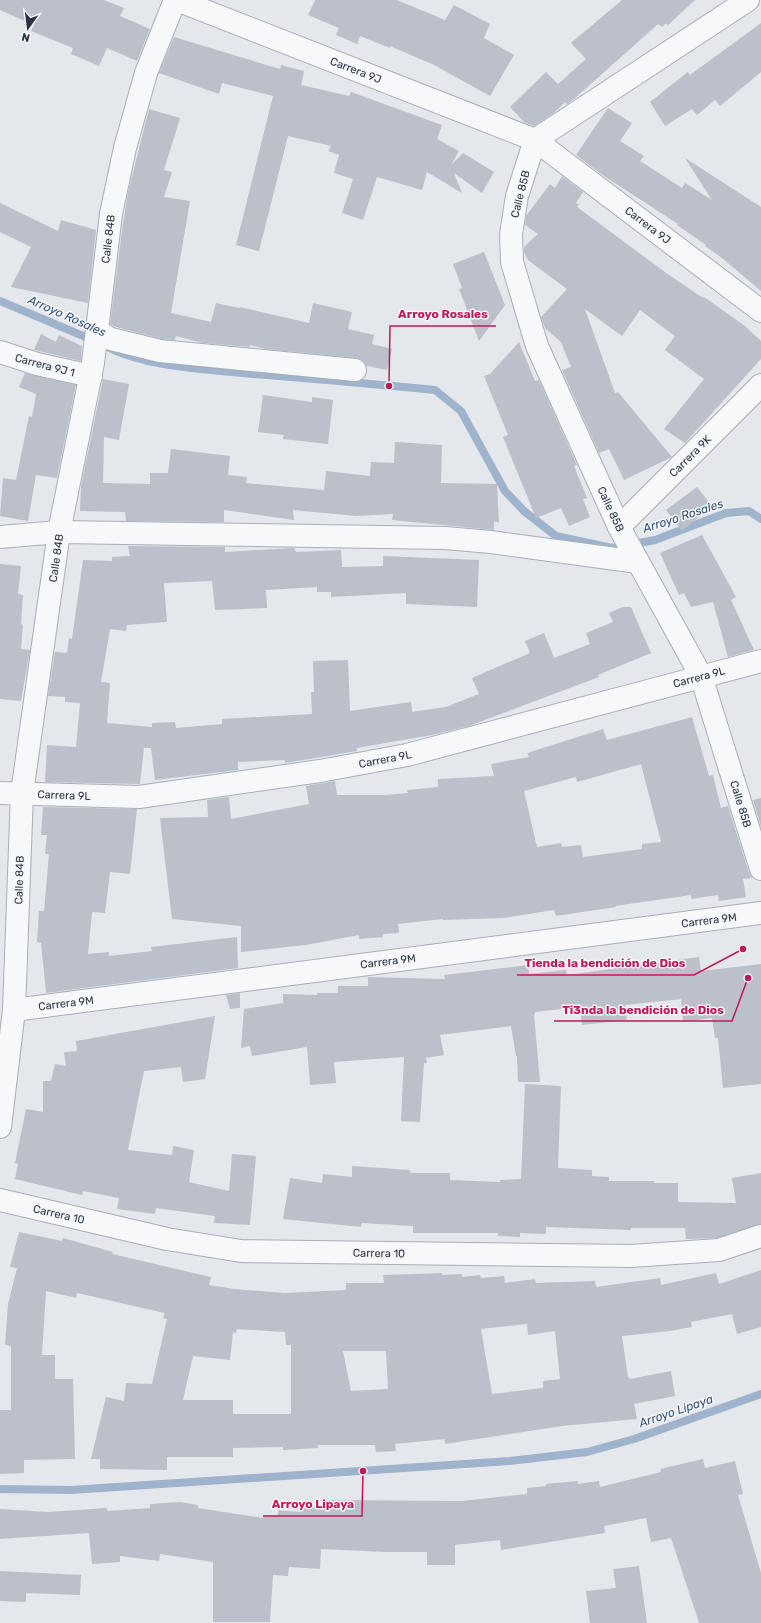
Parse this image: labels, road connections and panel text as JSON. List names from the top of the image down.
{
  "streets": {
    "street": [
      "Carrera 9J",
      "Calle 85B",
      "Calle 84B",
      "Carrera 9J 1",
      "Carrera 9K",
      "Carrera 9L",
      "Carrera 9M",
      "Carrera 10"
    ]
  },
  "crossings": [
    ["Carrera 9J", "Calle 85B"],
    ["Carrera 9J", "Calle 84B"],
    ["Calle 85B", "Carrera 9K"],
    ["Calle 85B", "Carrera 9L"],
    ["Calle 84B", "Carrera 9J 1"],
    ["Calle 84B", "Carrera 9L"],
    ["Calle 84B", "Carrera 9M"]
  ],
  "water": ["Arroyo Rosales", "Arroyo Lipaya"],
  "places": [
    "Arroyo Rosales",
    "Tienda la bendición de Dios",
    "Ti3nda la bendición de Dios",
    "Arroyo Lipaya"
  ],
  "north": "bottom"
}
